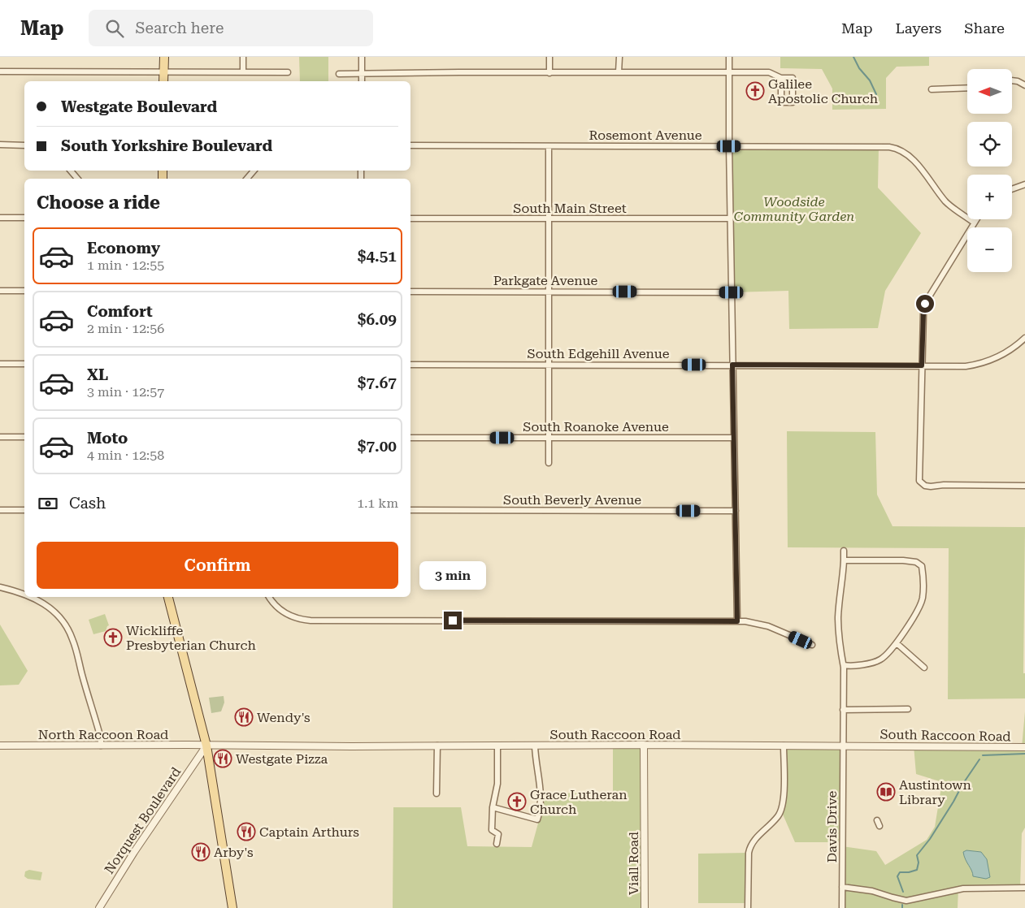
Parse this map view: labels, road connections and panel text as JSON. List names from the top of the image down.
{
  "streets": {
    "street": [
      "Rosemont Avenue",
      "South Main Street",
      "Parkgate Avenue",
      "South Edgehill Avenue",
      "South Roanoke Avenue",
      "South Beverly Avenue",
      "North Raccoon Road",
      "South Raccoon Road",
      "Norquest Boulevard",
      "Davis Drive",
      "Viall Road"
    ]
  },
  "crossings": [
    ["North Raccoon Road", "South Raccoon Road"],
    ["North Raccoon Road", "Norquest Boulevard"],
    ["South Raccoon Road", "Norquest Boulevard"],
    ["South Raccoon Road", "Davis Drive"],
    ["South Raccoon Road", "Viall Road"]
  ],
  "parks": ["Woodside Community Garden"],
  "places": {
    "church": ["Galilee Apostolic Church", "Wickliffe Presbyterian Church", "Grace Lutheran Church"],
    "restaurant": [
      "Wendy's",
      "Westgate Pizza",
      "Captain Arthurs",
      "Arby's"
    ],
    "library": ["Austintown Library"]
  },
  "north": "left",
  "page": {
    "header": "Map",
    "search": "Search here",
    "nav": ["Map", "Layers", "Share"],
    "map_buttons": ["+", "−"],
    "banner": ["Westgate Boulevard", "South Yorkshire Boulevard"],
    "heading": "Choose a ride",
    "list": [
      {
        "name": "Economy",
        "note": "1 min · 12:55",
        "value": "$4.51"
      },
      {
        "name": "Comfort",
        "note": "2 min · 12:56",
        "value": "$6.09"
      },
      {
        "name": "XL",
        "note": "3 min · 12:57",
        "value": "$7.67"
      },
      {
        "name": "Moto",
        "note": "4 min · 12:58",
        "value": "$7.00"
      }
    ],
    "pay": ["Cash", "1.1 km"],
    "buttons": "Confirm",
    "bubble": "3 min"
  }
}
